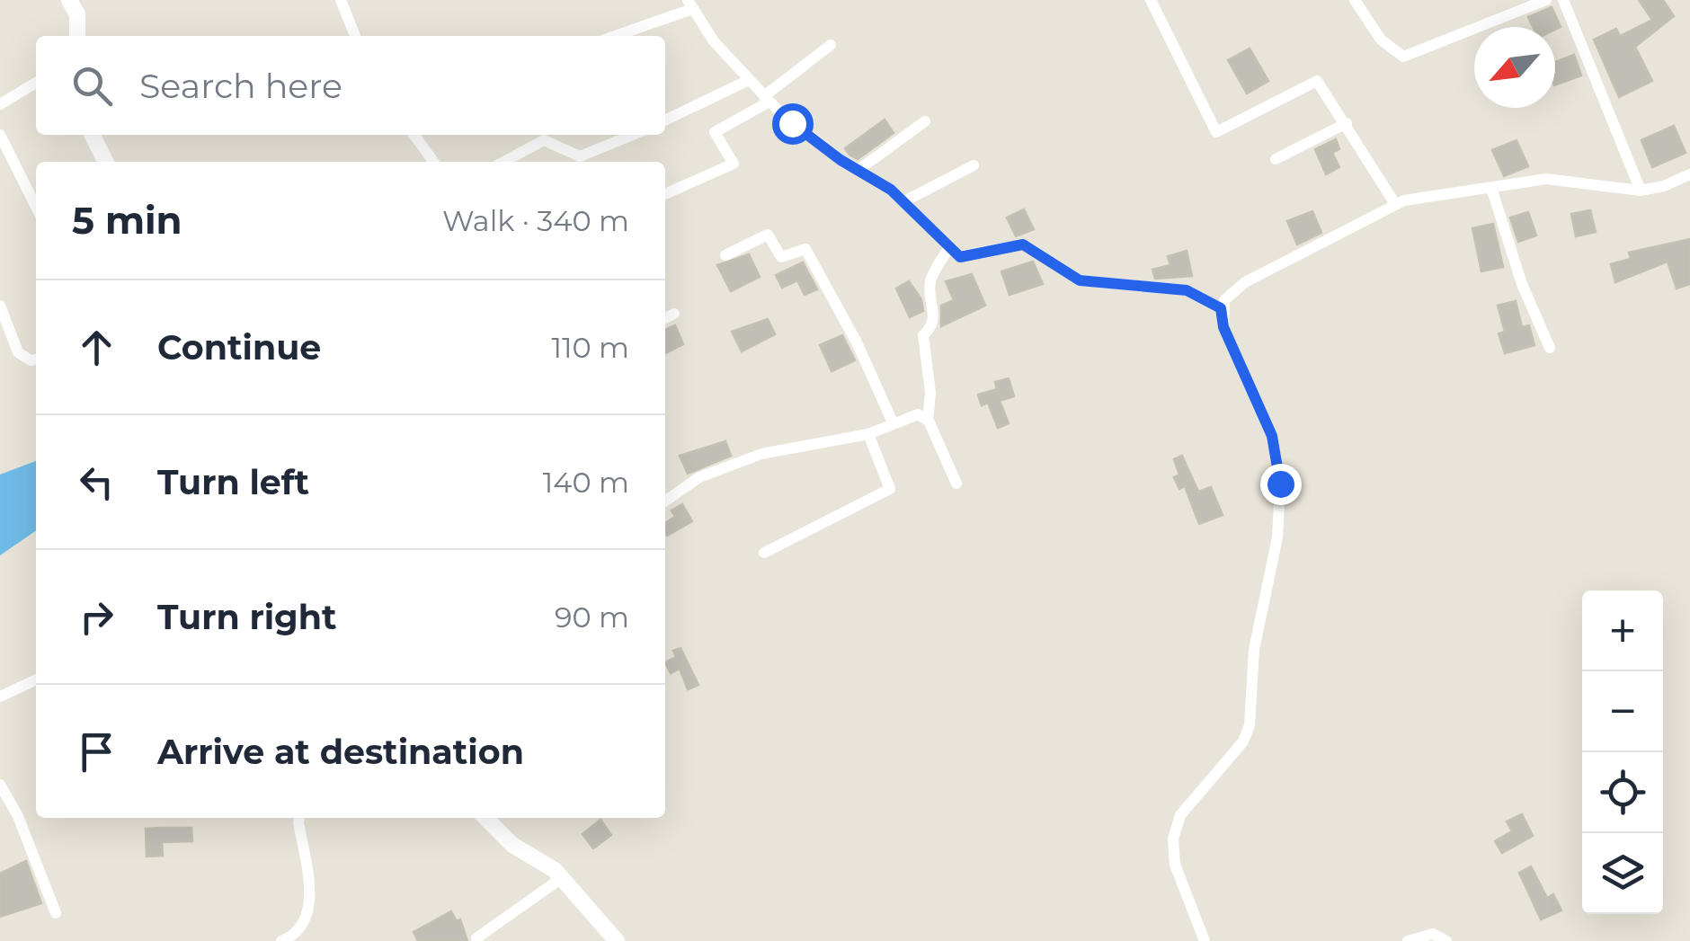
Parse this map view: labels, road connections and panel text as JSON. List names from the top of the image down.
{
  "north": "bottom left",
  "page": {
    "search": "Search here",
    "heading": ["5 min", "Walk · 340 m"],
    "list": [
      ["Continue", "110 m"],
      ["Turn left", "140 m"],
      ["Turn right", "90 m"],
      "Arrive at destination"
    ],
    "map_buttons": ["+", "−"]
  }
}
